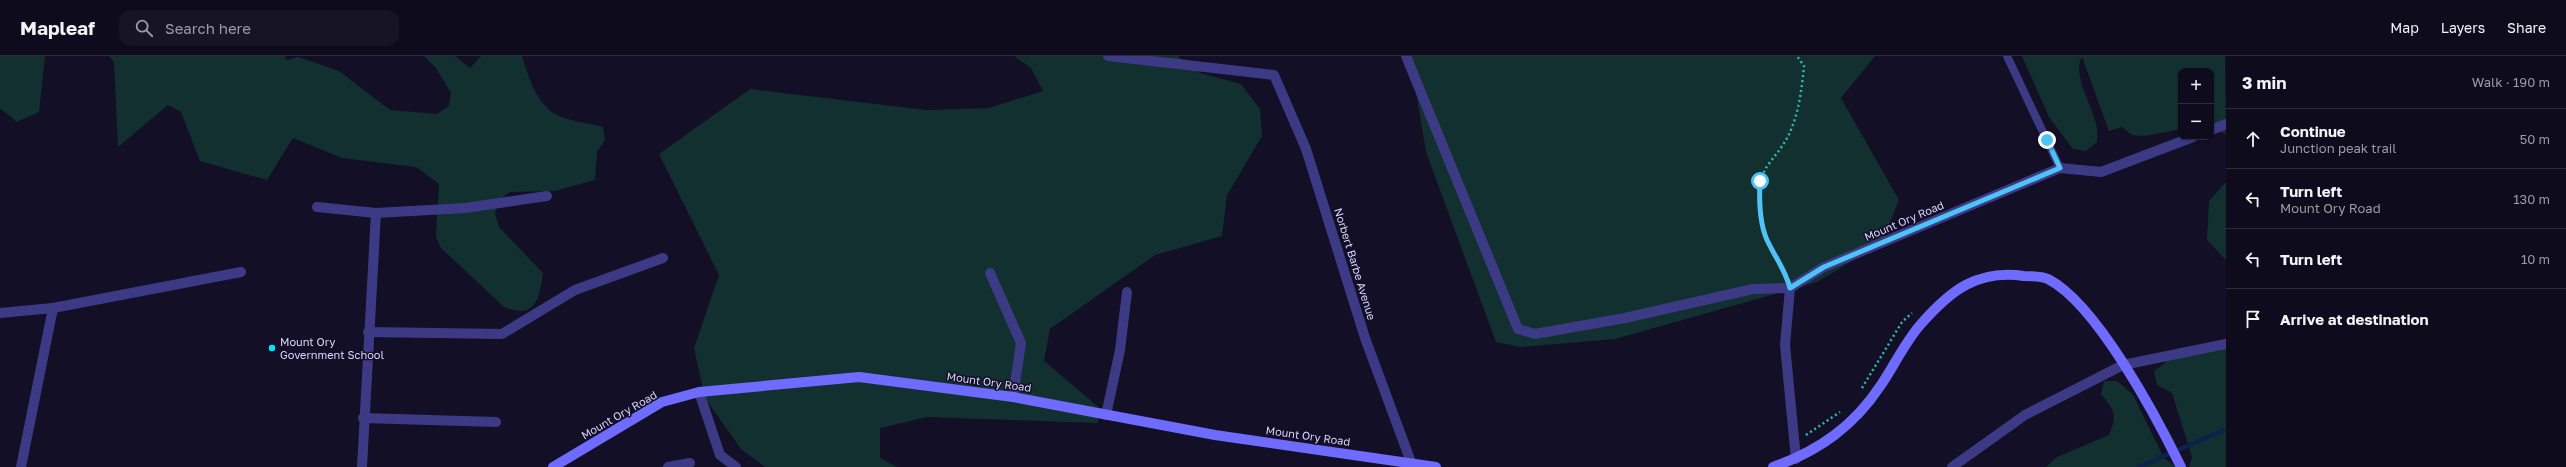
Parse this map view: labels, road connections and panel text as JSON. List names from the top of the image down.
{
  "streets": {
    "main road": ["Mount Ory Road"],
    "street": ["Norbert Barbe Avenue"]
  },
  "crossings": [
    ["Mount Ory Road", "Norbert Barbe Avenue"]
  ],
  "places": ["Mount Ory Government School"],
  "page": {
    "header": "Mapleaf",
    "search": "Search here",
    "nav": ["Map", "Layers", "Share"],
    "heading": ["3 min", "Walk · 190 m"],
    "map_buttons": ["+", "−"],
    "list": [
      ["Continue", "Junction peak trail", "50 m"],
      ["Turn left", "Mount Ory Road", "130 m"],
      ["Turn left", "10 m"],
      "Arrive at destination"
    ]
  }
}
